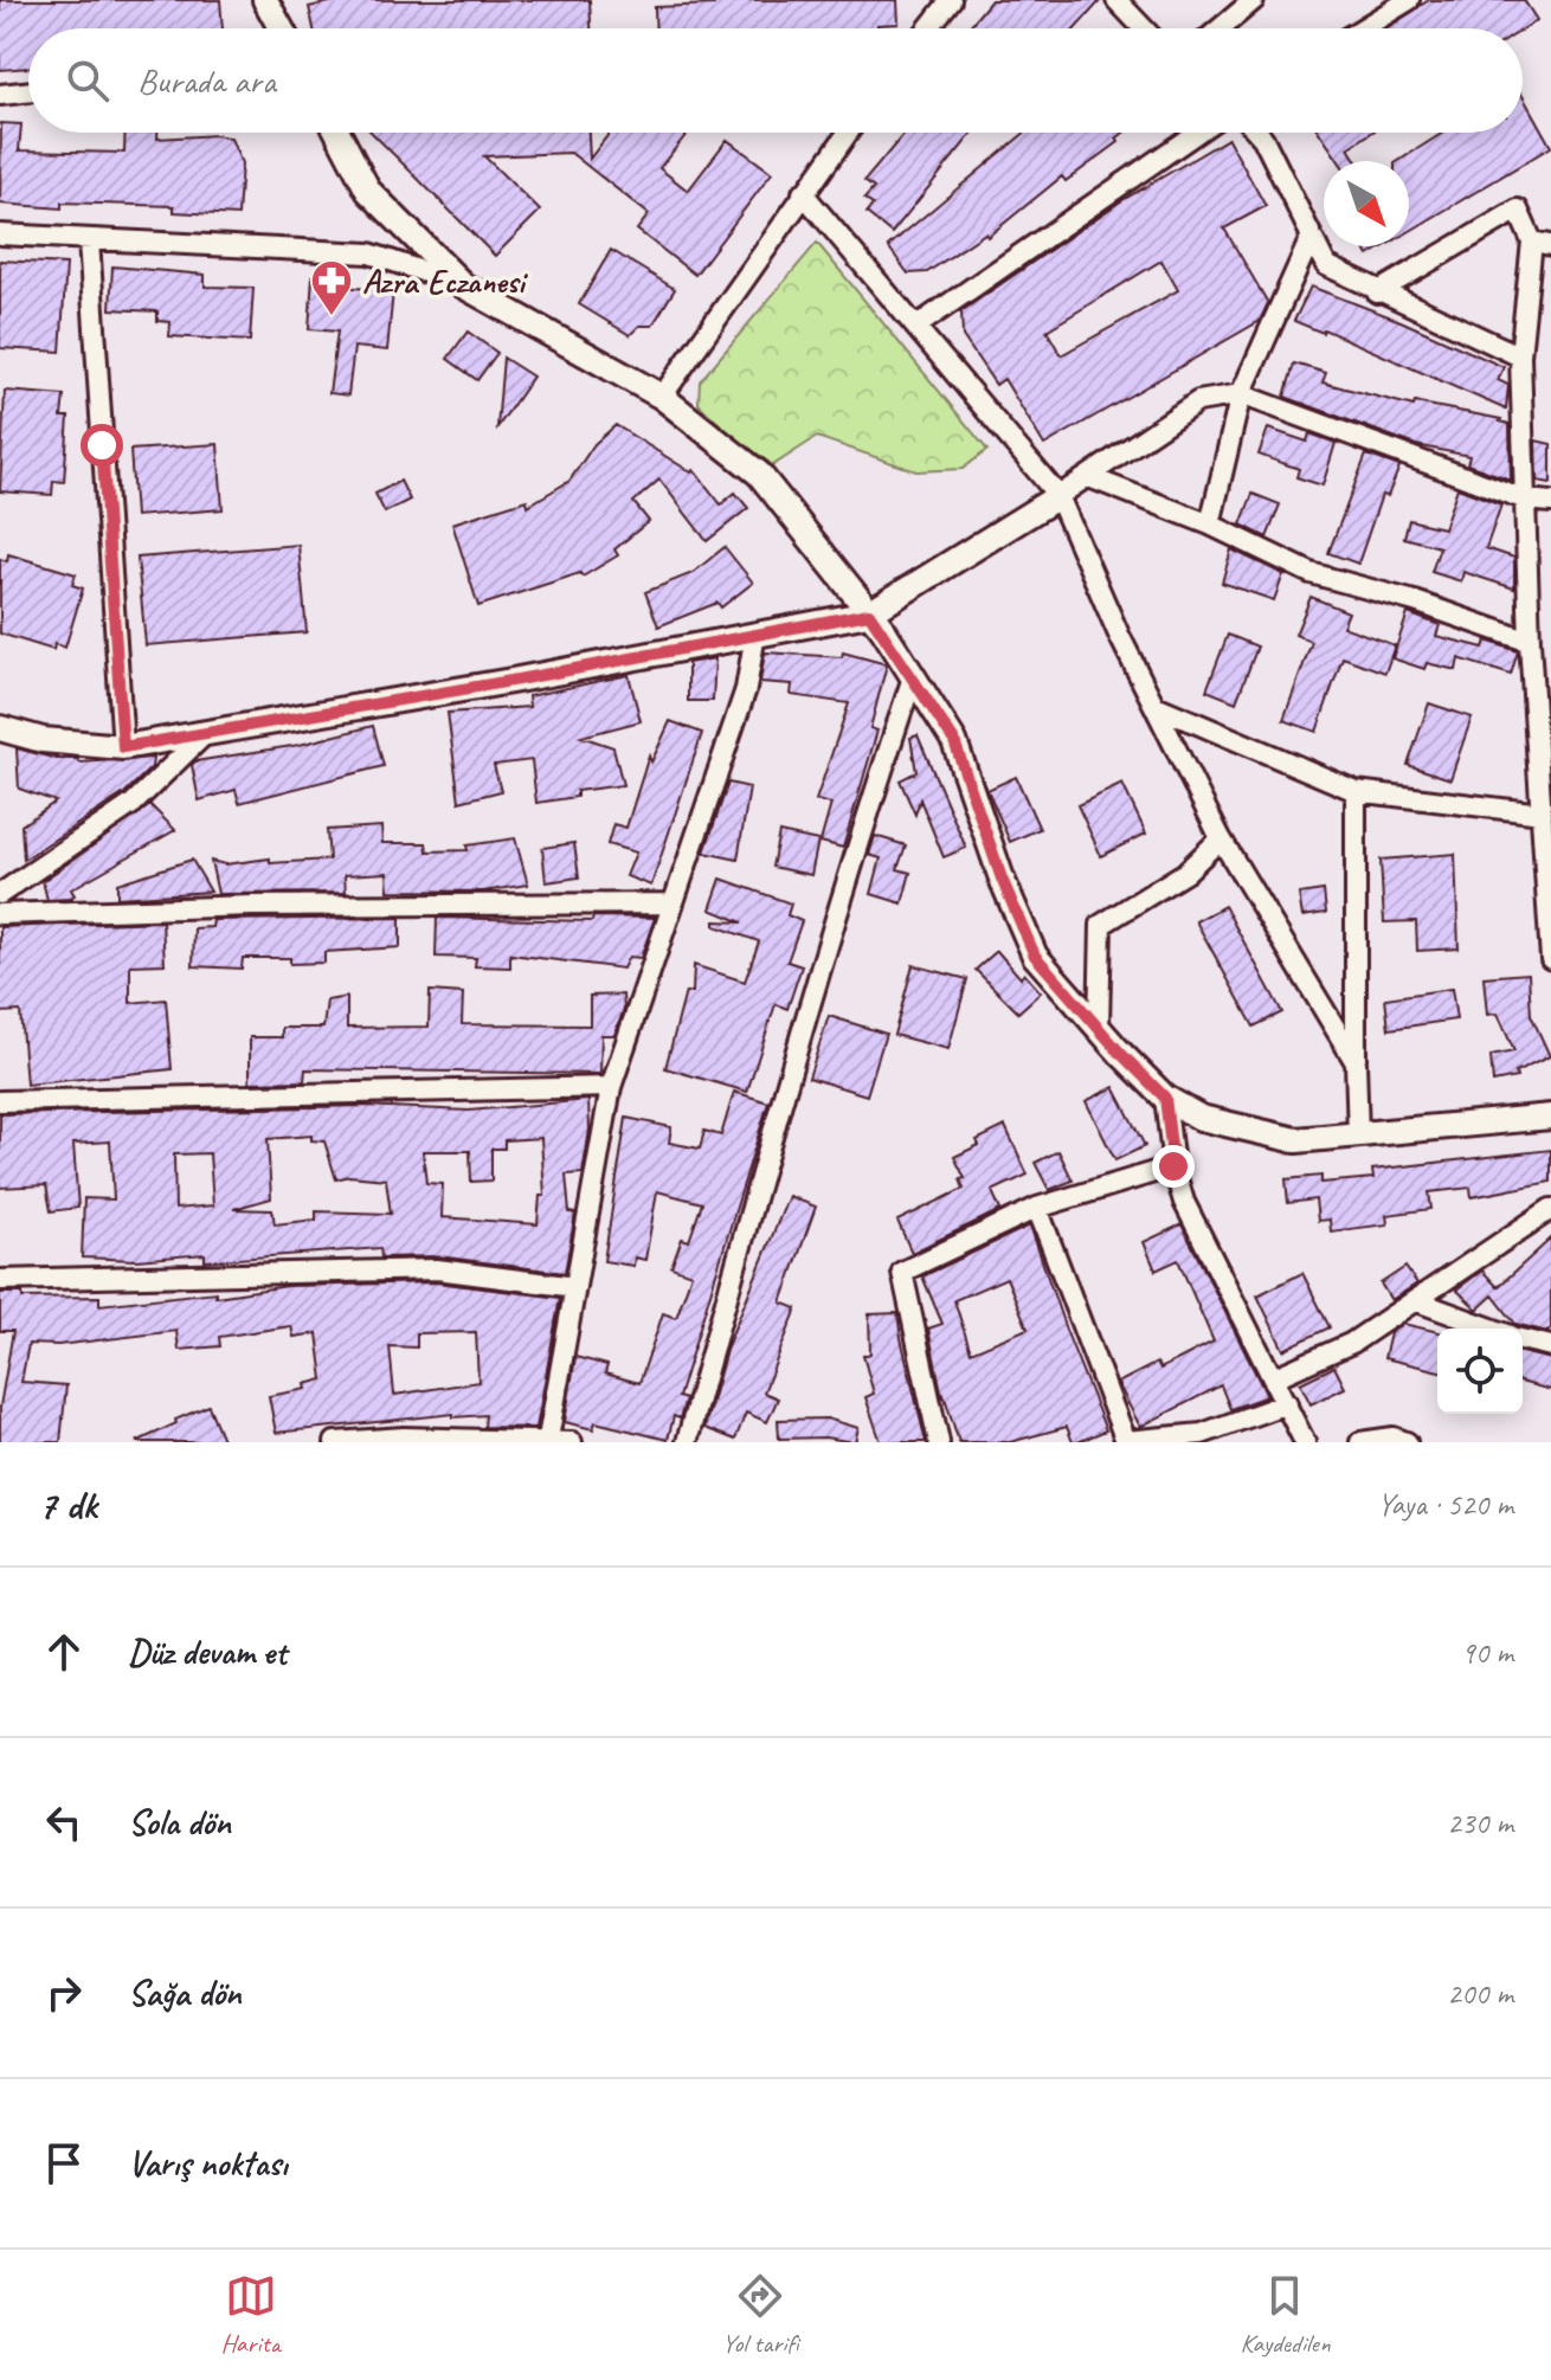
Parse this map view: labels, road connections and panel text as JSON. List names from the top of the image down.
{
  "places": {
    "pharmacy": ["Azra Eczanesi"]
  },
  "north": "bottom right",
  "page": {
    "search": "Burada ara",
    "heading": ["7 dk", "Yaya · 520 m"],
    "list": [
      ["Düz devam et", "90 m"],
      ["Sola dön", "230 m"],
      ["Sağa dön", "200 m"],
      "Varış noktası"
    ],
    "nav": ["Harita", "Yol tarifi", "Kaydedilen"]
  }
}
